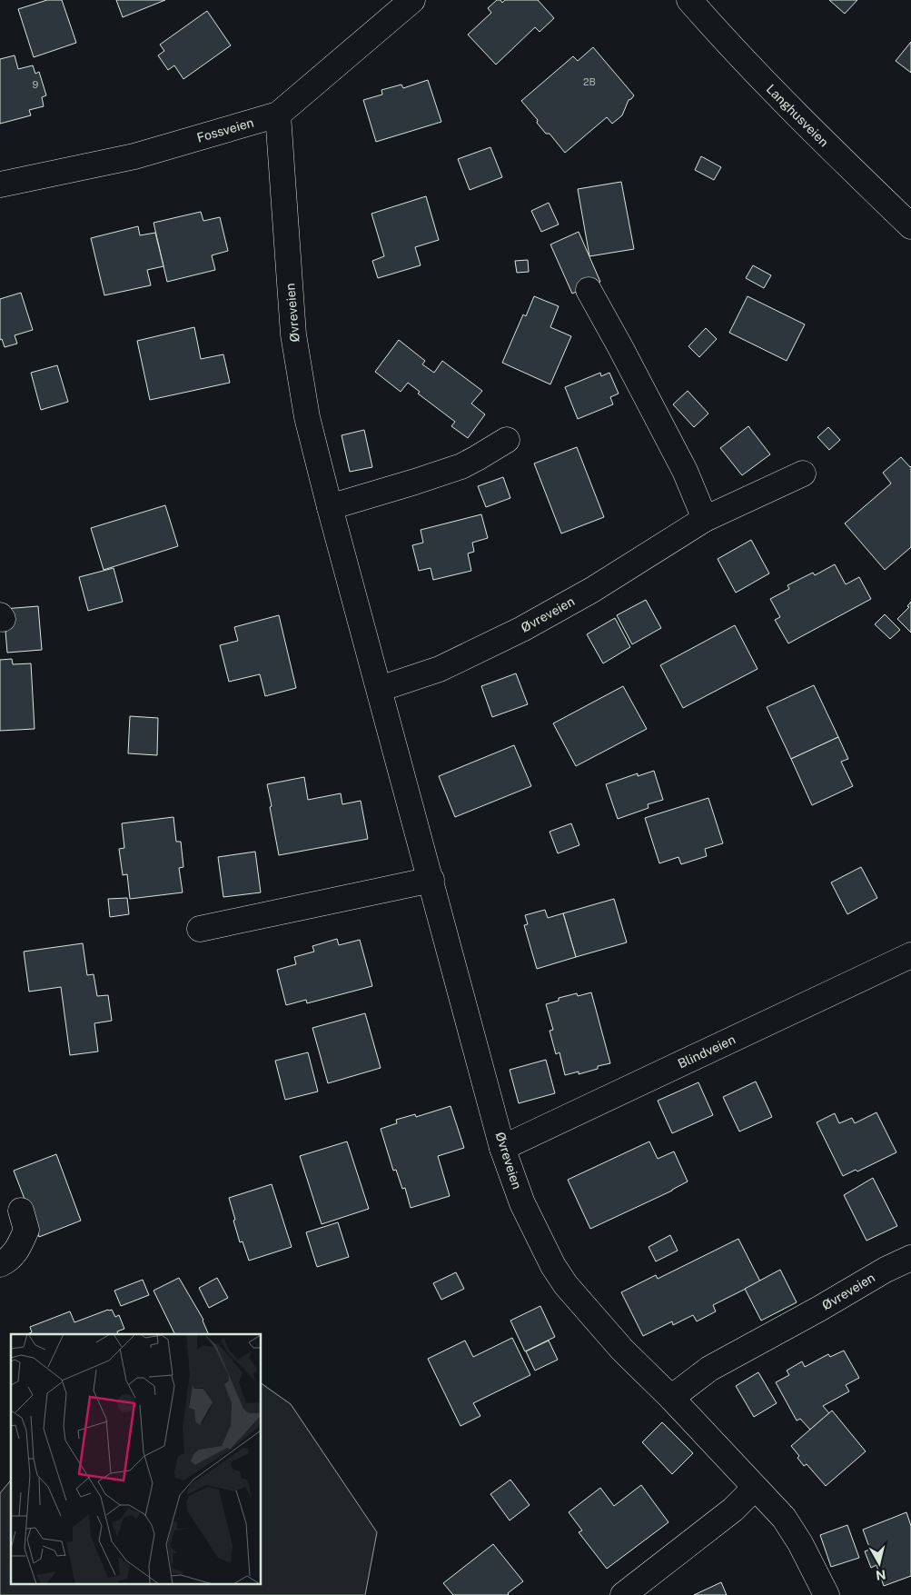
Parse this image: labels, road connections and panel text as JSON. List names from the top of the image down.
{
  "streets": {
    "street": [
      "Langhusveien",
      "Fossveien",
      "Øvreveien",
      "Blindveien"
    ]
  },
  "crossings": [
    ["Fossveien", "Øvreveien"],
    ["Øvreveien", "Blindveien"]
  ],
  "house_numbers": ["2B", "9"],
  "north": "bottom"
}
